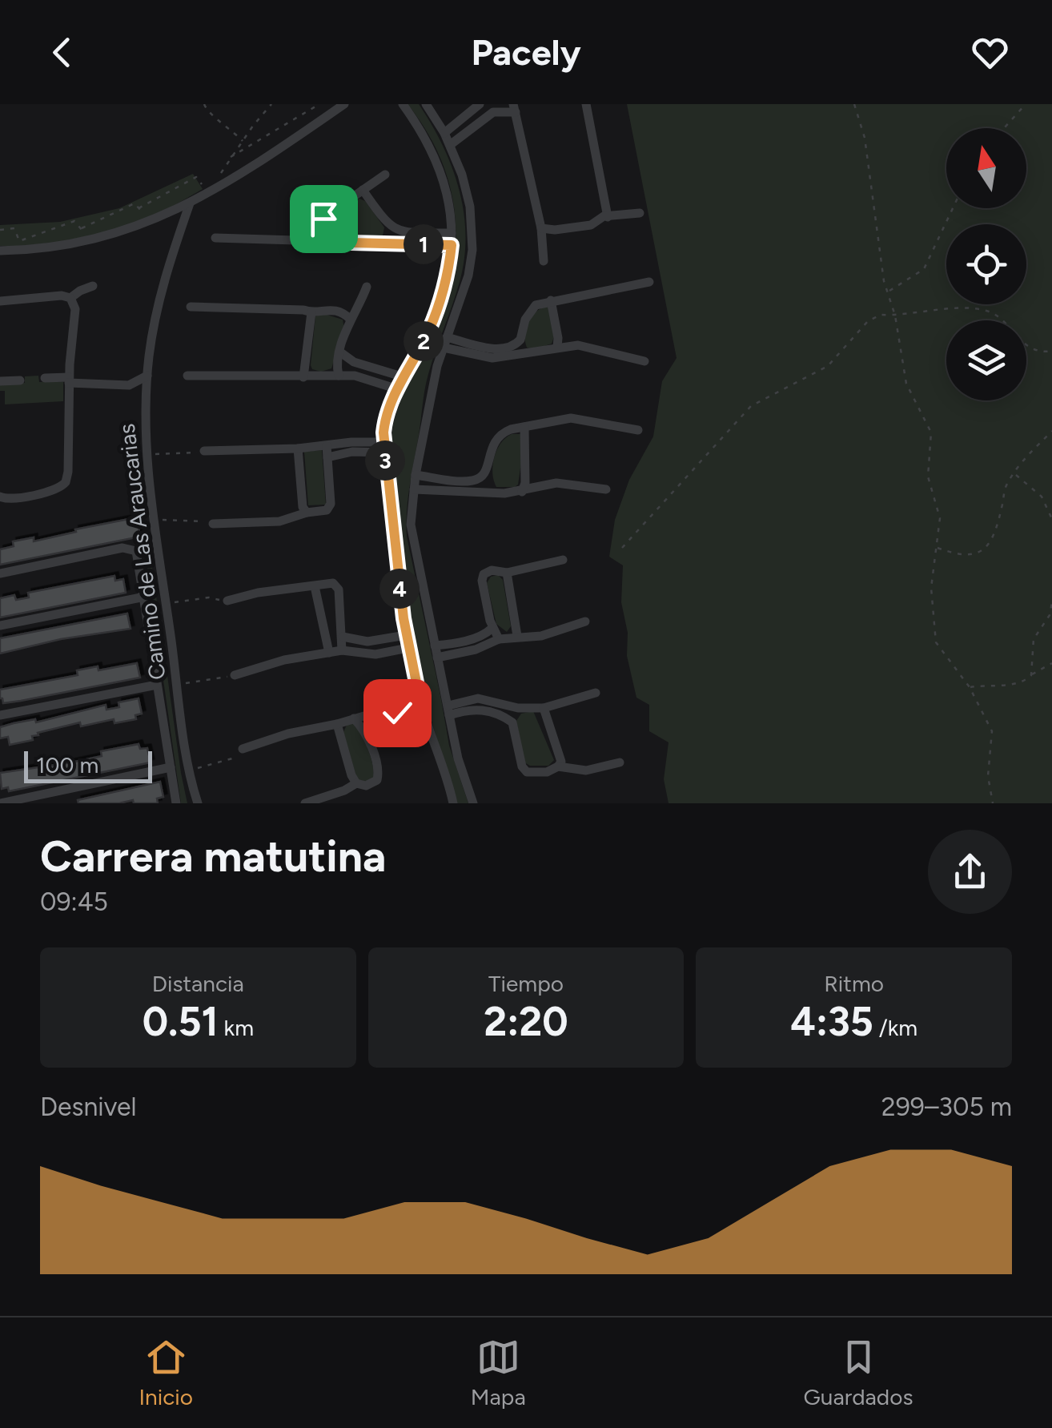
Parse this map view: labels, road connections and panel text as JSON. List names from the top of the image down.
{
  "streets": {
    "street": ["Camino de Las Araucarias"]
  },
  "scale_bar": "100 m",
  "north": "top",
  "page": {
    "header": "Pacely",
    "pins": [
      "1",
      "2",
      "3",
      "4"
    ],
    "scale": "100 m",
    "heading": ["Carrera matutina", "09:45"],
    "stats": [
      ["Distancia", "0.51 km"],
      ["Tiempo", "2:20"],
      ["Ritmo", "4:35 /km"]
    ],
    "chart": ["Desnivel", "299–305 m"],
    "tabs": ["Inicio", "Mapa", "Guardados"]
  }
}
